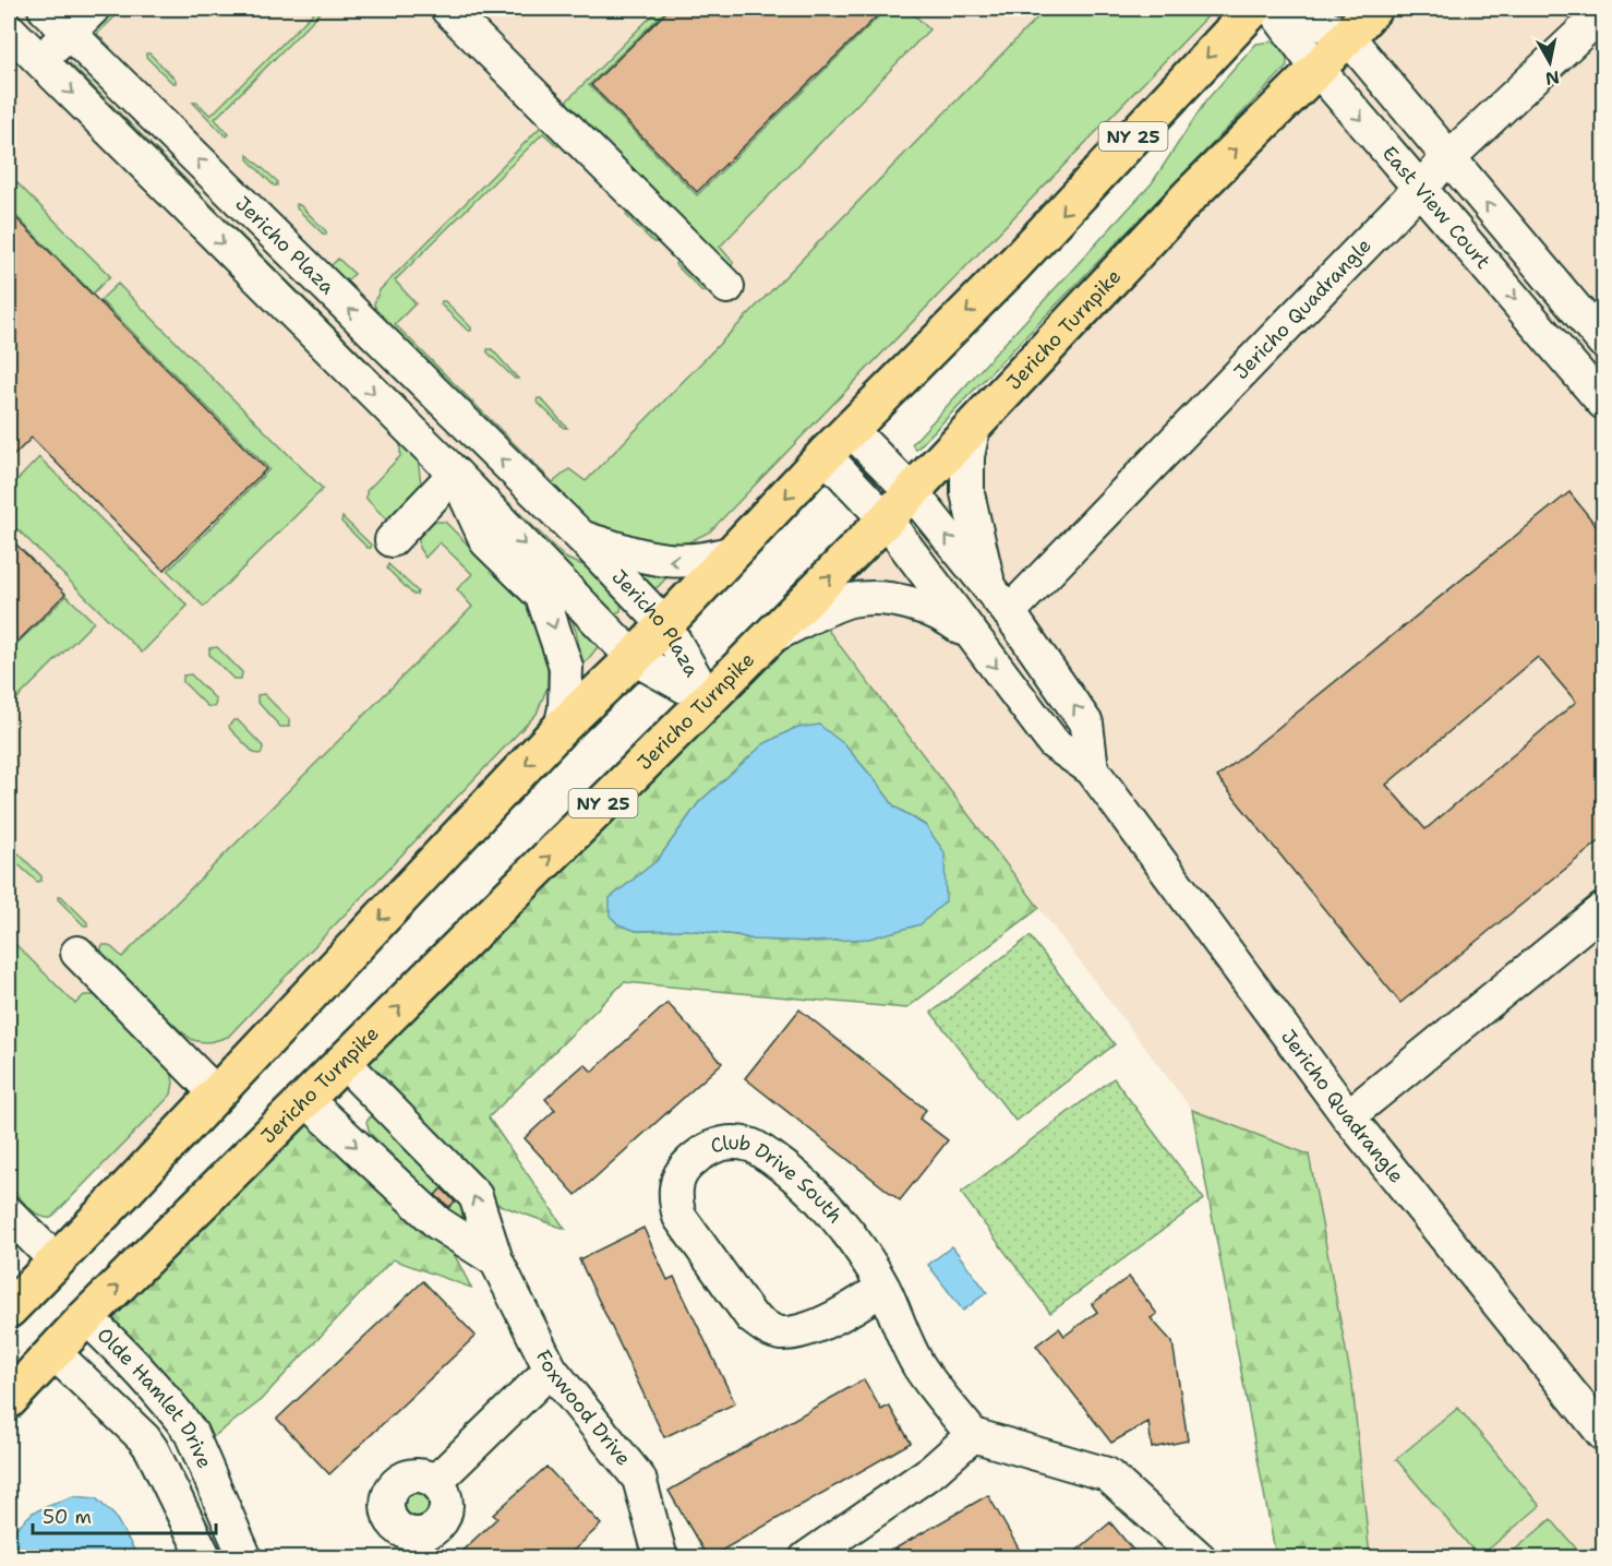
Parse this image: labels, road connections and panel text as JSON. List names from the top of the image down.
{
  "streets": {
    "main road": ["NY 25", "Jericho Turnpike"],
    "street": [
      "East View Court",
      "Jericho Plaza",
      "Jericho Quadrangle",
      "Club Drive South",
      "Olde Hamlet Drive",
      "Foxwood Drive"
    ]
  },
  "crossings": [
    ["NY 25", "Jericho Plaza"],
    ["NY 25", "Jericho Quadrangle"],
    ["East View Court", "Jericho Quadrangle"],
    ["East View Court", "Jericho Turnpike"],
    ["Jericho Plaza", "Jericho Turnpike"],
    ["Jericho Quadrangle", "Jericho Turnpike"],
    ["Jericho Turnpike", "Olde Hamlet Drive"],
    ["Jericho Turnpike", "Foxwood Drive"]
  ],
  "scale_bar": "50 m",
  "north": "bottom"
}
